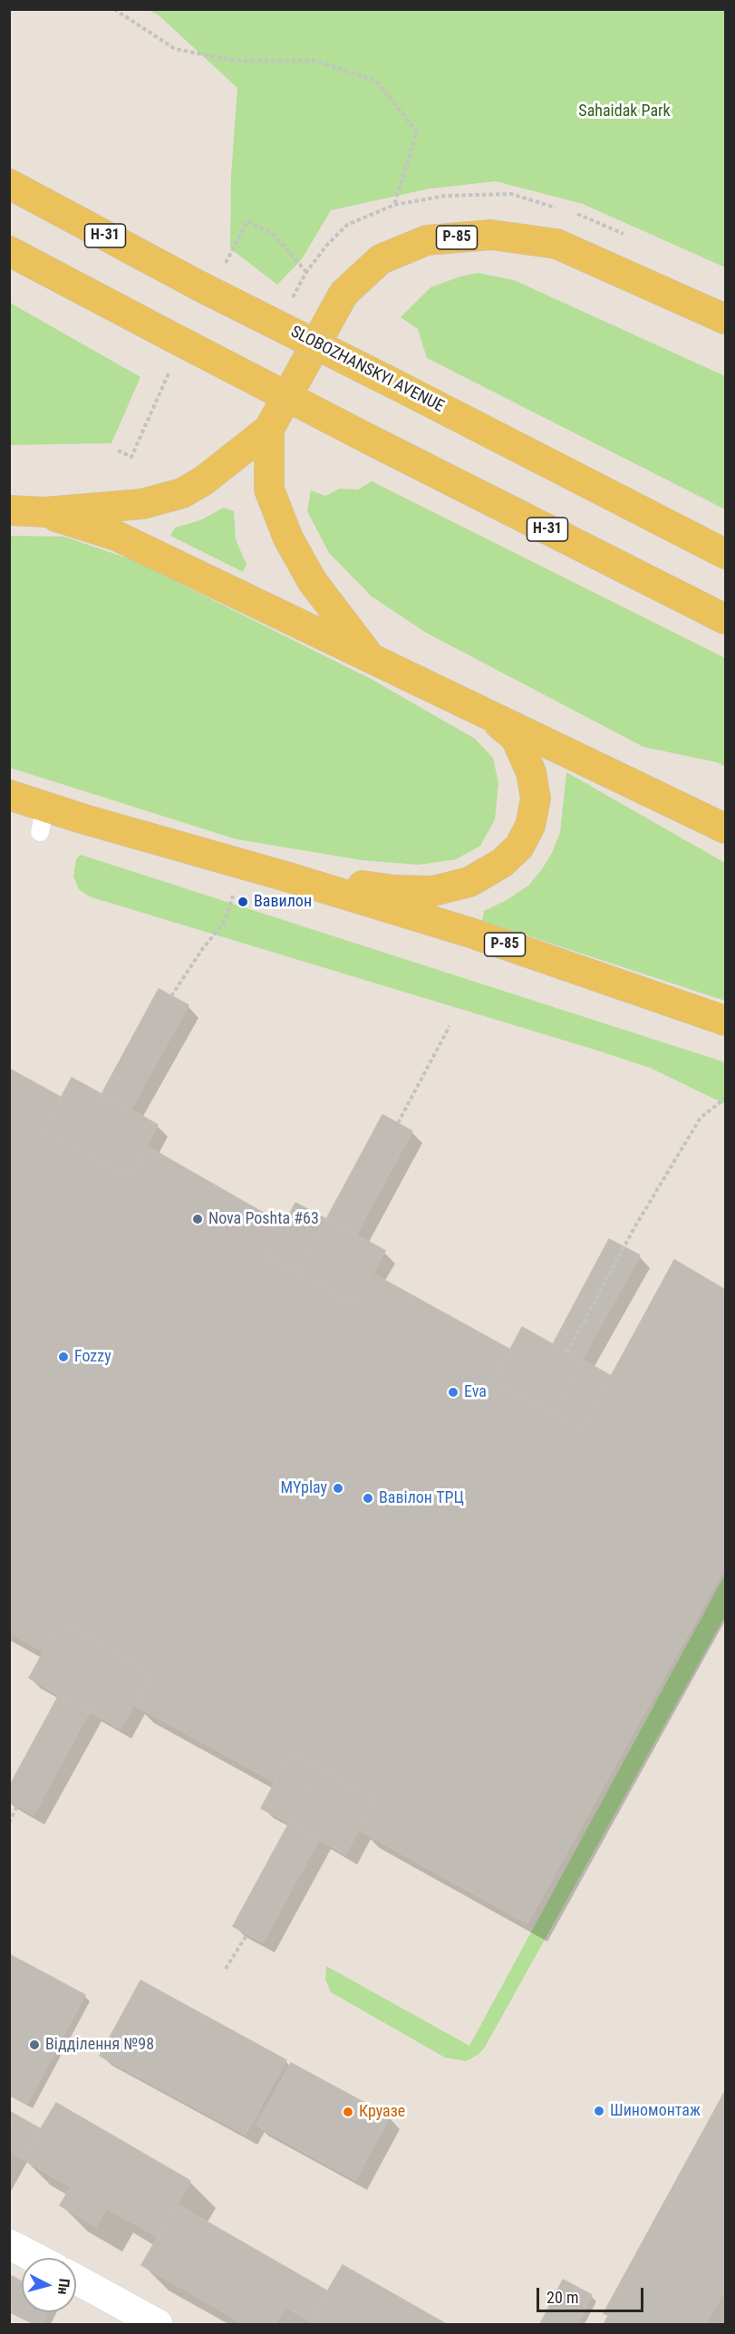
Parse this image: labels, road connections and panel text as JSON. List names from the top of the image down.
{
  "streets": {
    "main road": ["Н-31", "Р-85", "SLOBOZHANSKYI AVENUE"]
  },
  "parks": ["Sahaidak Park"],
  "places": [
    "Вавилон",
    "Nova Poshta #63",
    "Fozzy",
    "Eva",
    "MYplay",
    "Вавілон ТРЦ",
    "Відділення №98",
    "Шиномонтаж",
    "Круазе"
  ],
  "scale_bar": "20 m",
  "north": "right"
}
